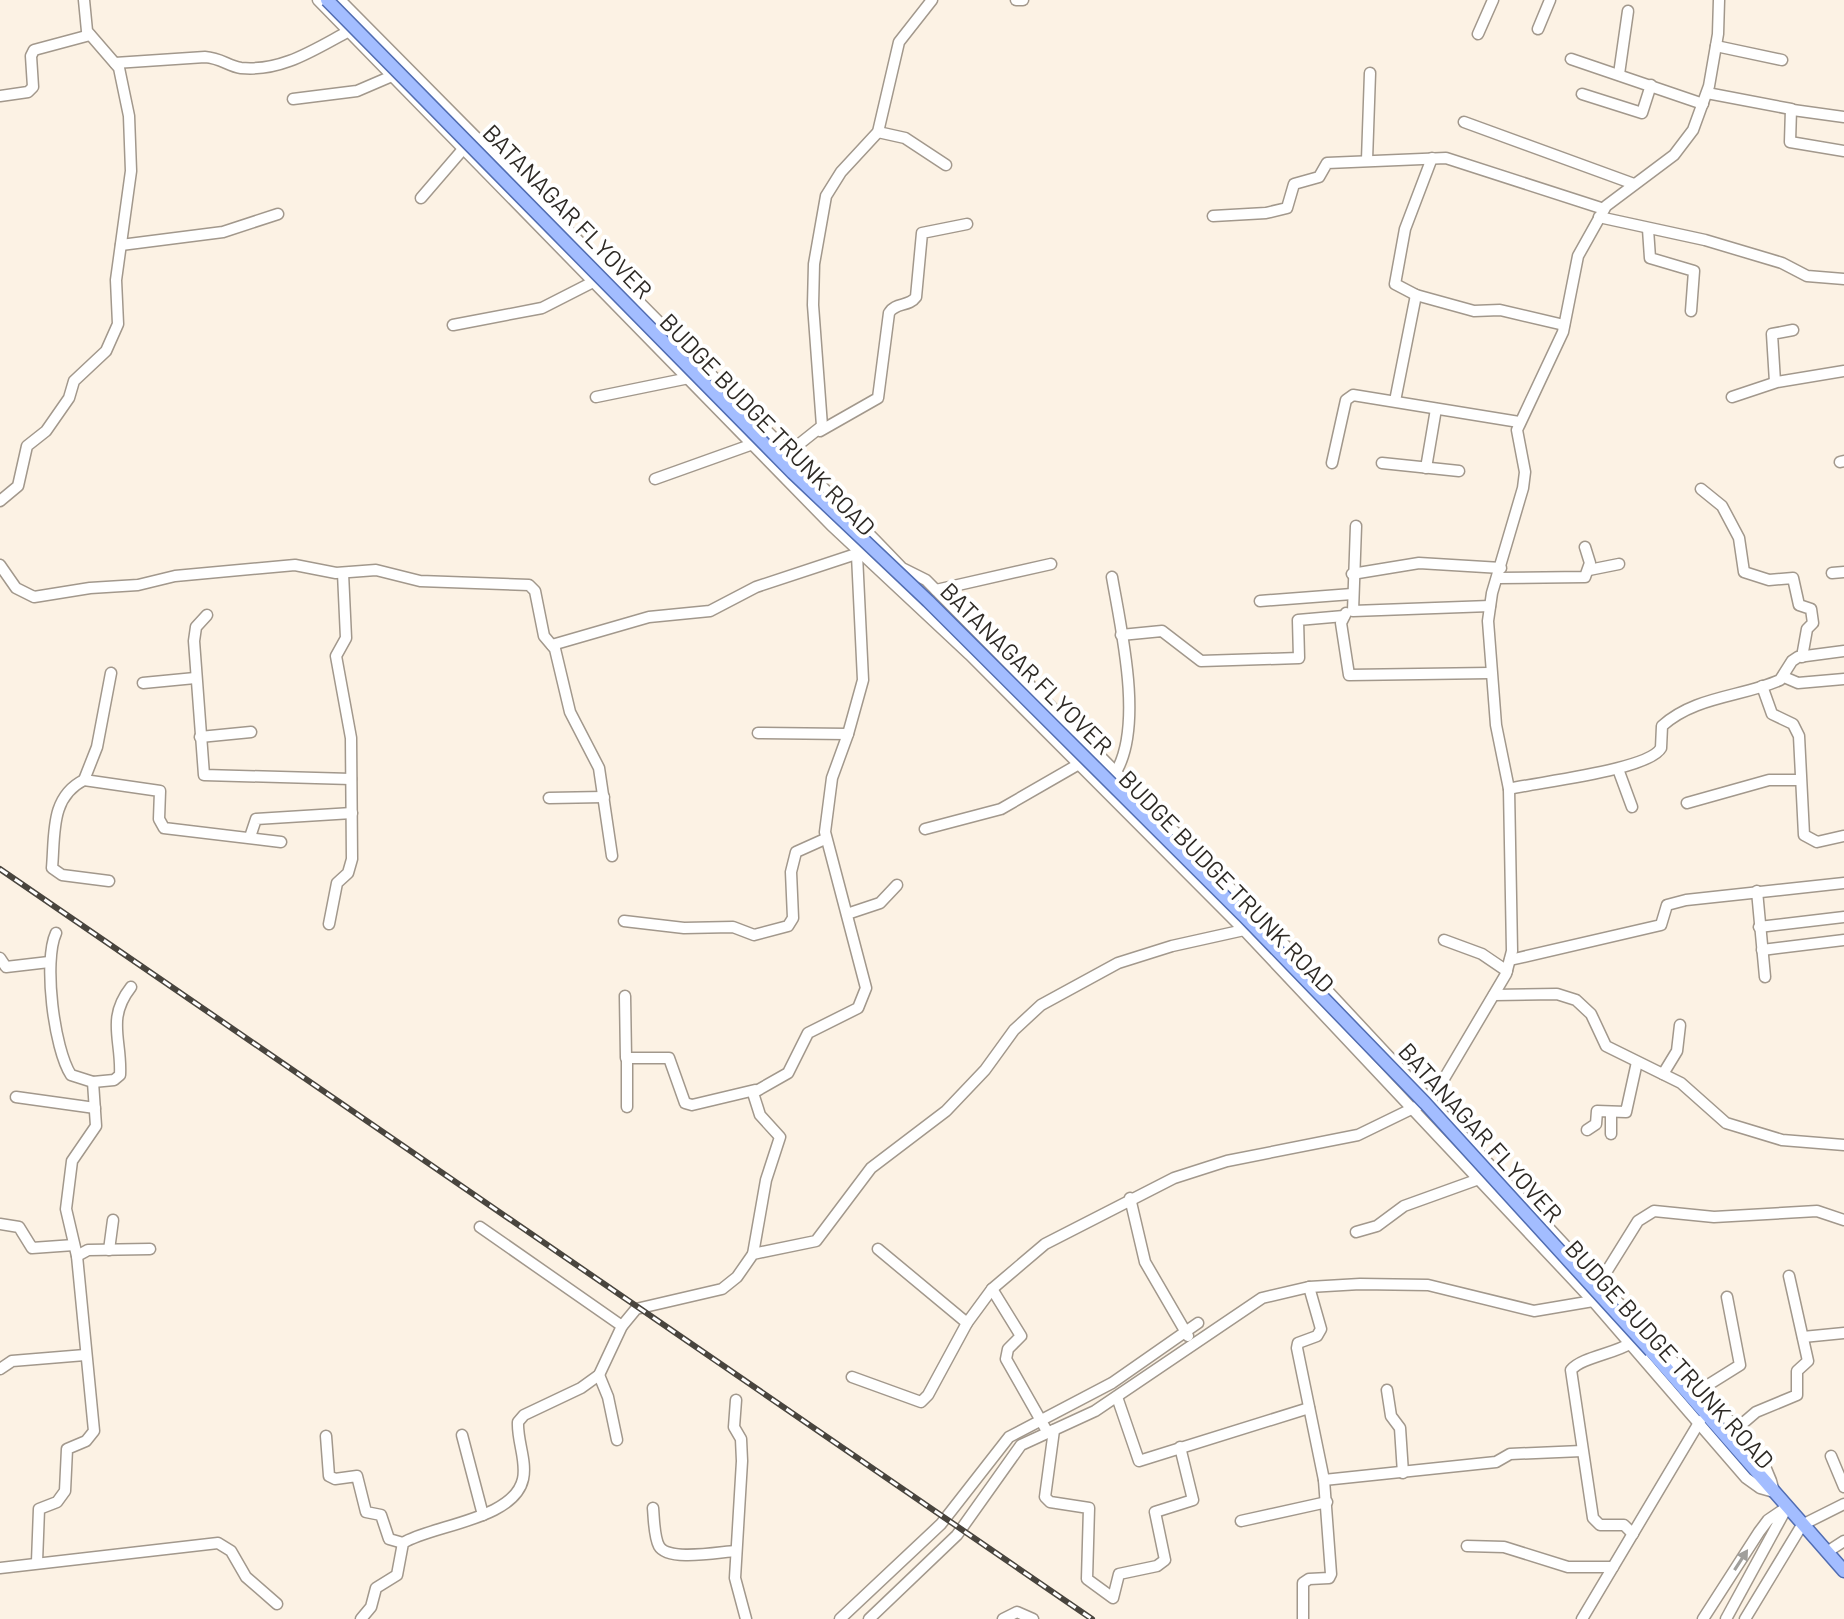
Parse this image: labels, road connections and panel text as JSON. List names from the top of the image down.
{
  "streets": {
    "main road": ["BATANAGAR FLYOVER"],
    "street": ["BUDGE BUDGE TRUNK ROAD"]
  },
  "crossings": [
    ["BATANAGAR FLYOVER", "BUDGE BUDGE TRUNK ROAD"]
  ]
}
